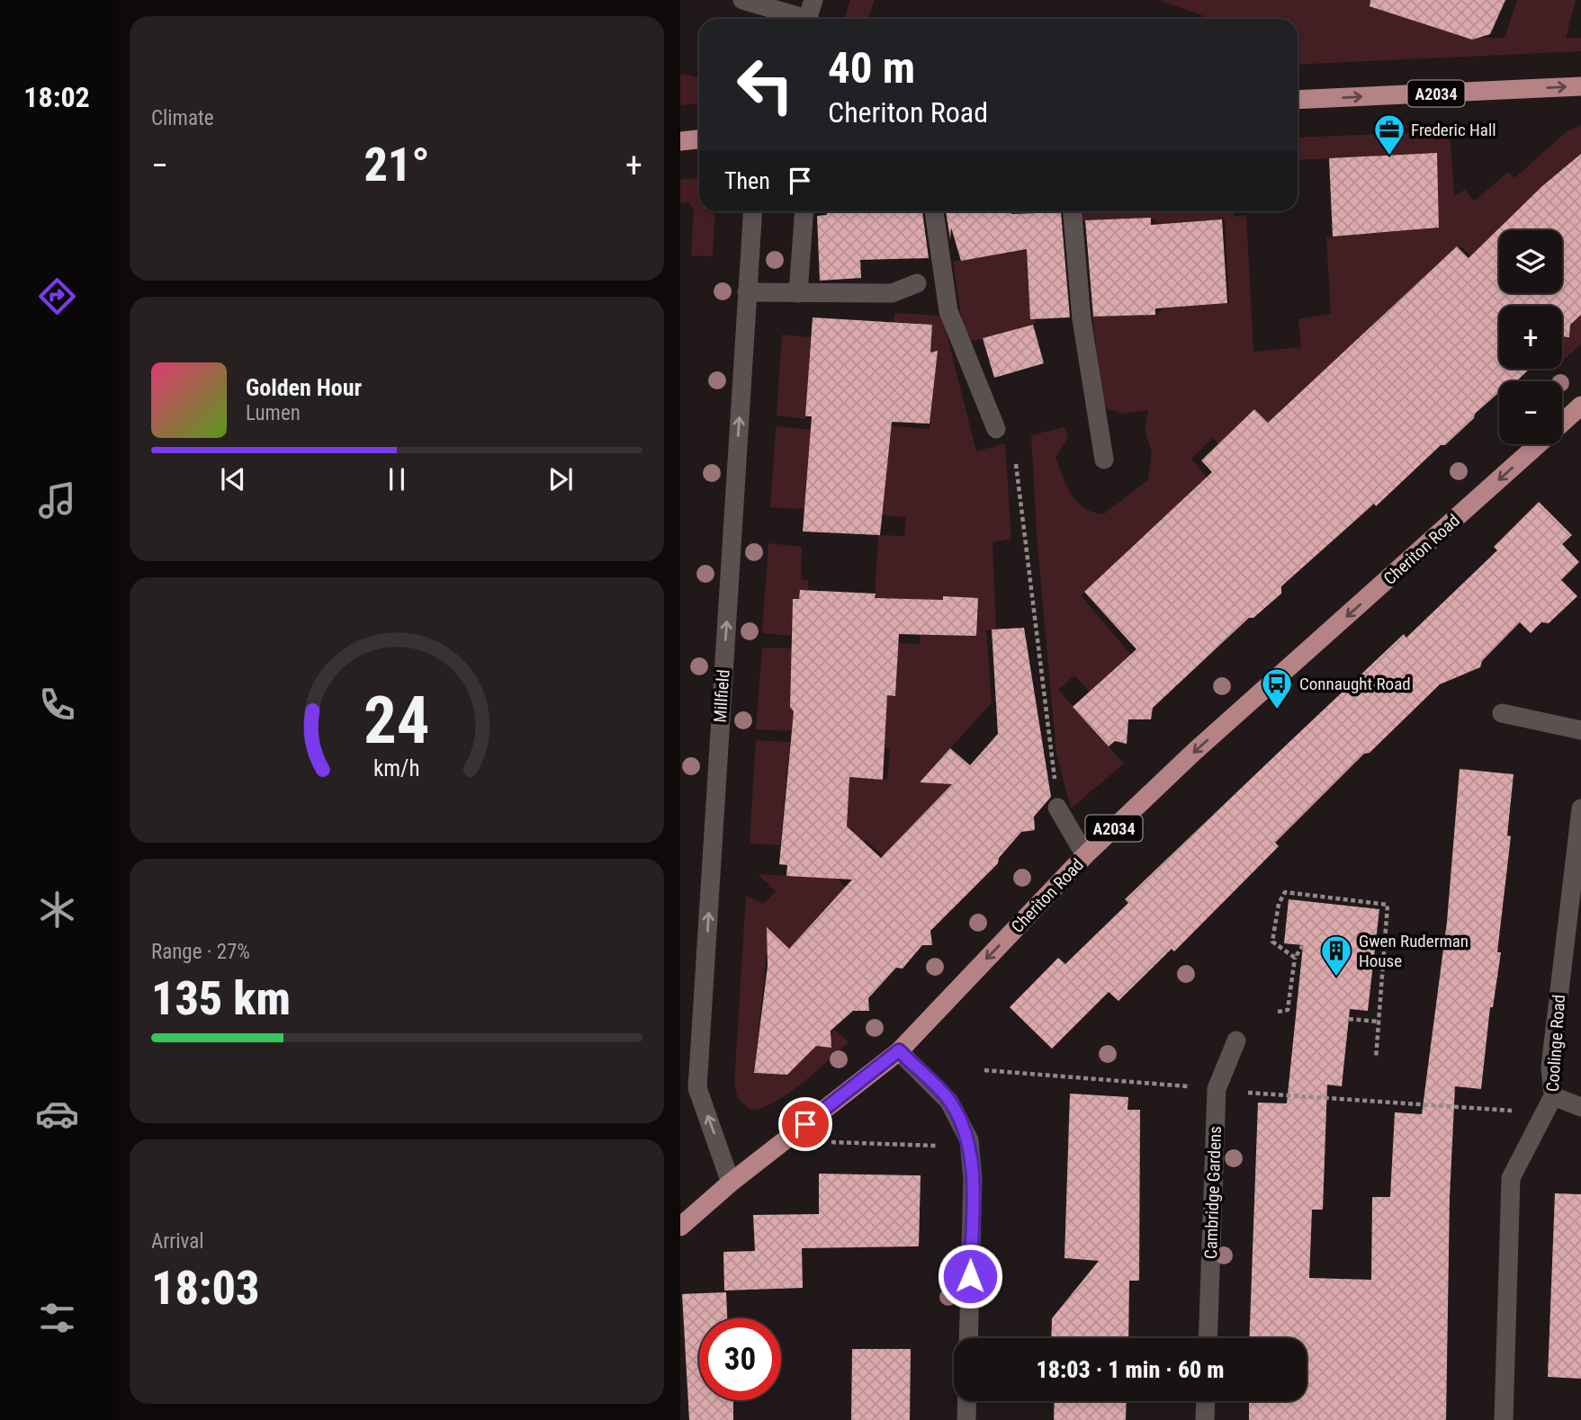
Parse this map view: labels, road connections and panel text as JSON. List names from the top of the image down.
{
  "streets": {
    "main road": ["A2034", "Cheriton Road"],
    "street": ["Millfield", "Coolinge Road", "Cambridge Gardens"]
  },
  "crossings": [
    ["Cheriton Road", "Millfield"]
  ],
  "one_way": ["Cheriton Road", "Millfield"],
  "places": {
    "office": ["Frederic Hall"],
    "bus stop": ["Connaught Road"],
    "building": ["Gwen Ruderman House"]
  },
  "page": {
    "tabs": "18:02",
    "tile": [
      "Climate",
      ["Range · 27%", "135 km"],
      ["Arrival", "18:03"]
    ],
    "turn": ["40 m", "Cheriton Road"],
    "heat": ["−", "21°", "+"],
    "then": "Then",
    "map_buttons": ["+", "−"],
    "song": ["Golden Hour", "Lumen"],
    "limit": "30",
    "trip": "18:03 · 1 min · 60 m",
    "gauge": ["24", "km/h"]
  }
}
